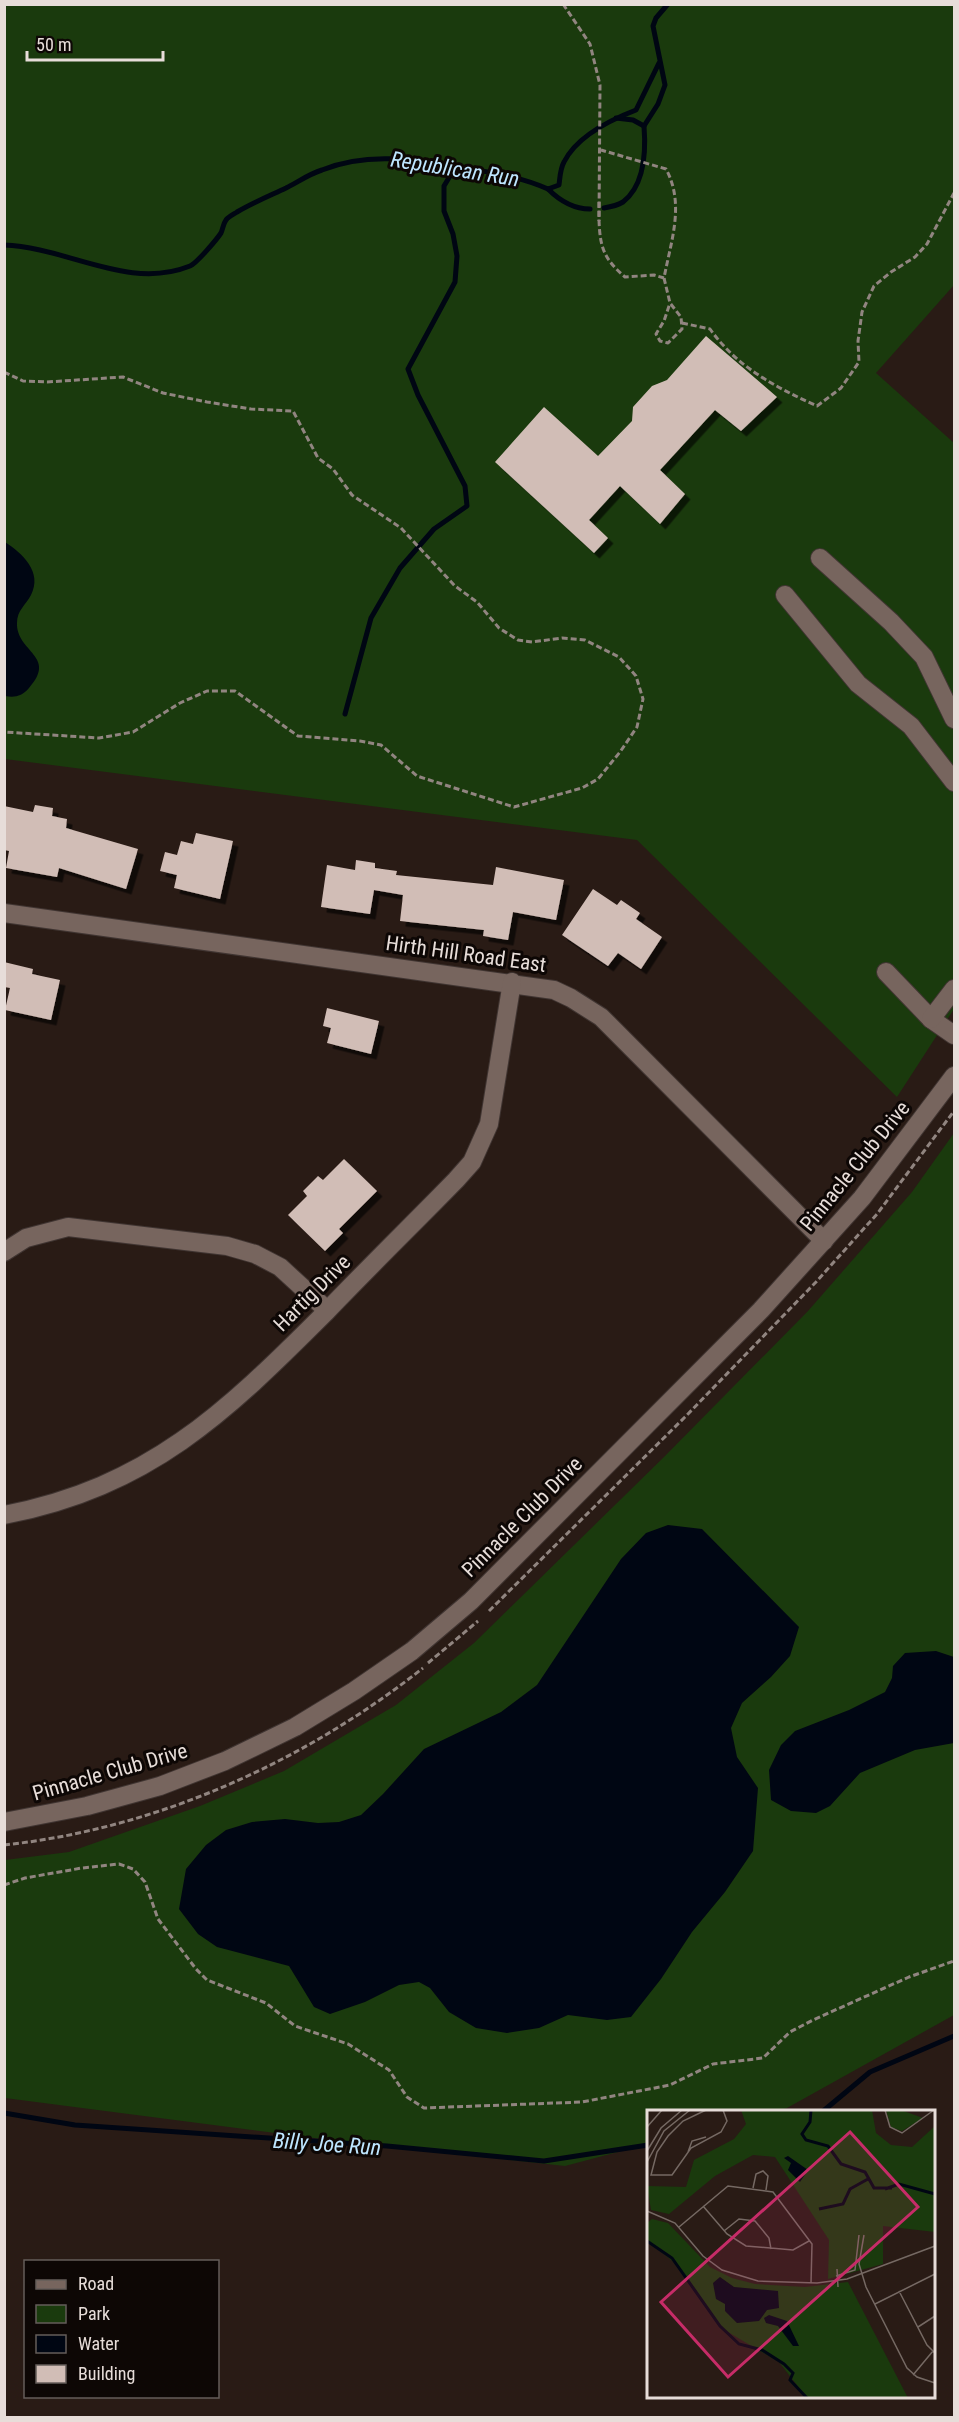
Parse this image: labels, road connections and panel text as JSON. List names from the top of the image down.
{
  "streets": {
    "street": ["Hirth Hill Road East", "Pinnacle Club Drive", "Hartig Drive"]
  },
  "crossings": [
    ["Hirth Hill Road East", "Pinnacle Club Drive"],
    ["Hirth Hill Road East", "Hartig Drive"]
  ],
  "water": ["Republican Run", "Billy Joe Run"],
  "legend": [
    "Road",
    "Park",
    "Water",
    "Building"
  ],
  "scale_bar": "50 m"
}
